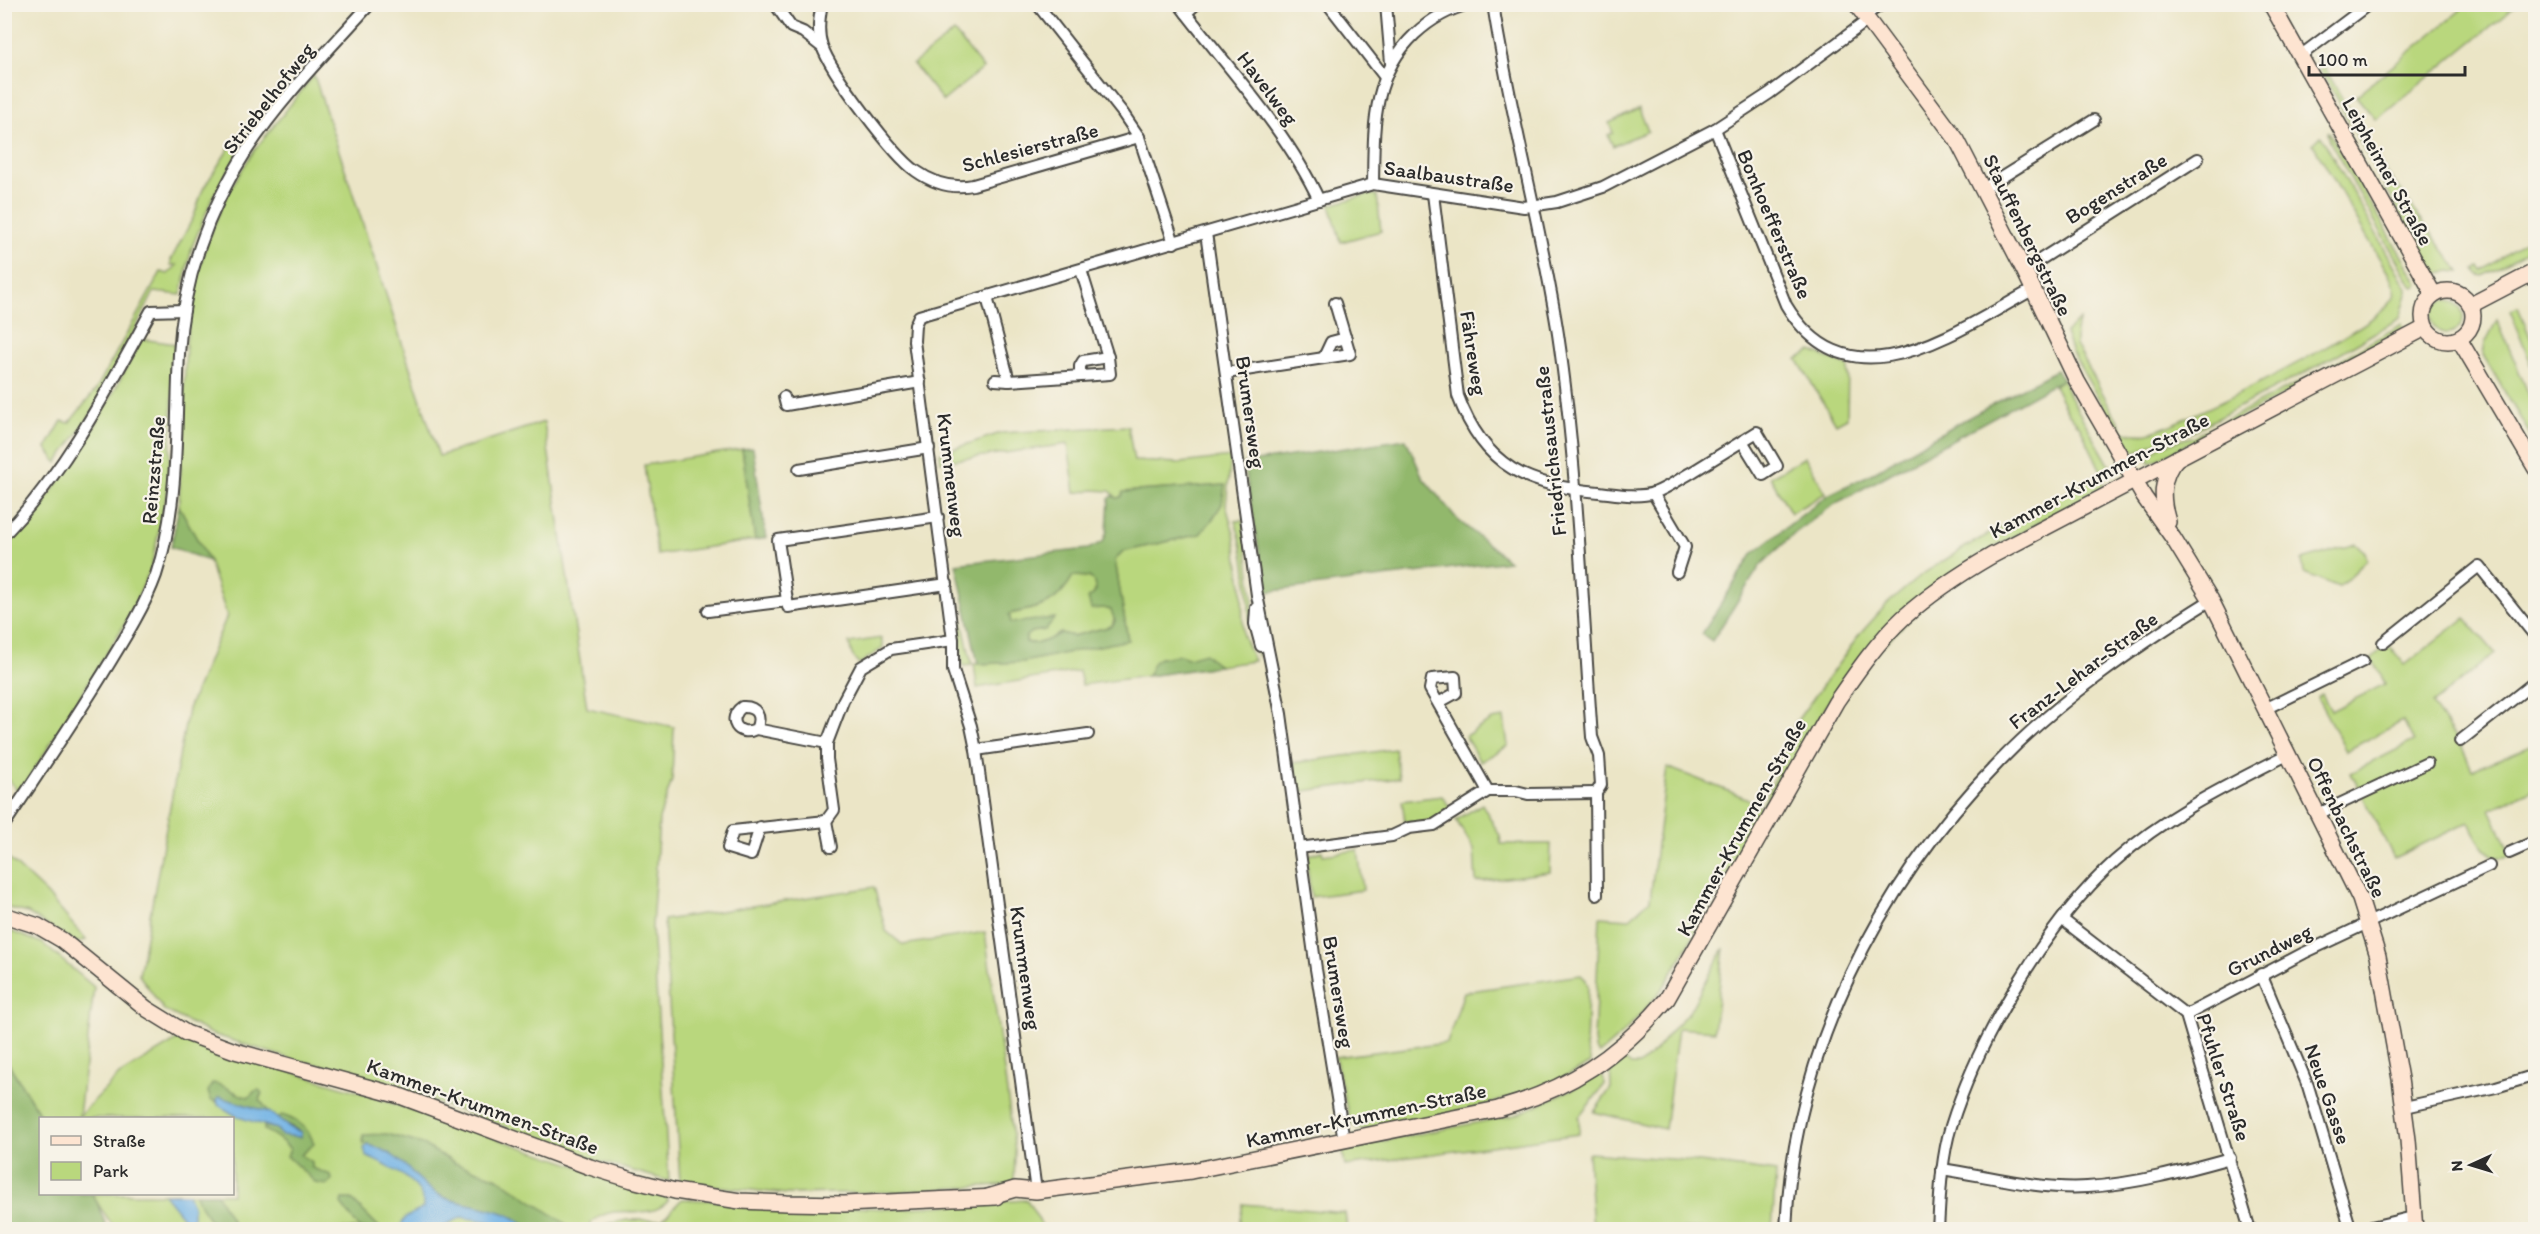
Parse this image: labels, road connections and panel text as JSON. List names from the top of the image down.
{
  "streets": {
    "street": [
      "Havelweg",
      "Striebelhofweg",
      "Schlesierstraße",
      "Leipheimer Straße",
      "Saalbaustraße",
      "Bogenstraße",
      "Bonhoefferstraße",
      "Stauffenbergstraße",
      "Fähreweg",
      "Brumersweg",
      "Friedrichsaustraße",
      "Reinzstraße",
      "Krummenweg",
      "Kammer-Krummen-Straße",
      "Franz-Lehar-Straße",
      "Offenbachstraße",
      "Grundweg",
      "Pfuhler Straße",
      "Neue Gasse"
    ]
  },
  "crossings": [
    ["Havelweg", "Saalbaustraße"],
    ["Striebelhofweg", "Reinzstraße"],
    ["Leipheimer Straße", "Kammer-Krummen-Straße"],
    ["Saalbaustraße", "Bonhoefferstraße"],
    ["Saalbaustraße", "Stauffenbergstraße"],
    ["Saalbaustraße", "Fähreweg"],
    ["Saalbaustraße", "Brumersweg"],
    ["Saalbaustraße", "Friedrichsaustraße"],
    ["Saalbaustraße", "Krummenweg"],
    ["Bogenstraße", "Stauffenbergstraße"],
    ["Bonhoefferstraße", "Stauffenbergstraße"],
    ["Stauffenbergstraße", "Kammer-Krummen-Straße"],
    ["Stauffenbergstraße", "Offenbachstraße"],
    ["Fähreweg", "Friedrichsaustraße"],
    ["Brumersweg", "Kammer-Krummen-Straße"],
    ["Krummenweg", "Kammer-Krummen-Straße"],
    ["Kammer-Krummen-Straße", "Offenbachstraße"],
    ["Franz-Lehar-Straße", "Offenbachstraße"],
    ["Offenbachstraße", "Grundweg"],
    ["Grundweg", "Pfuhler Straße"],
    ["Grundweg", "Neue Gasse"]
  ],
  "legend": ["Straße", "Park"],
  "scale_bar": "100 m",
  "north": "left"
}
